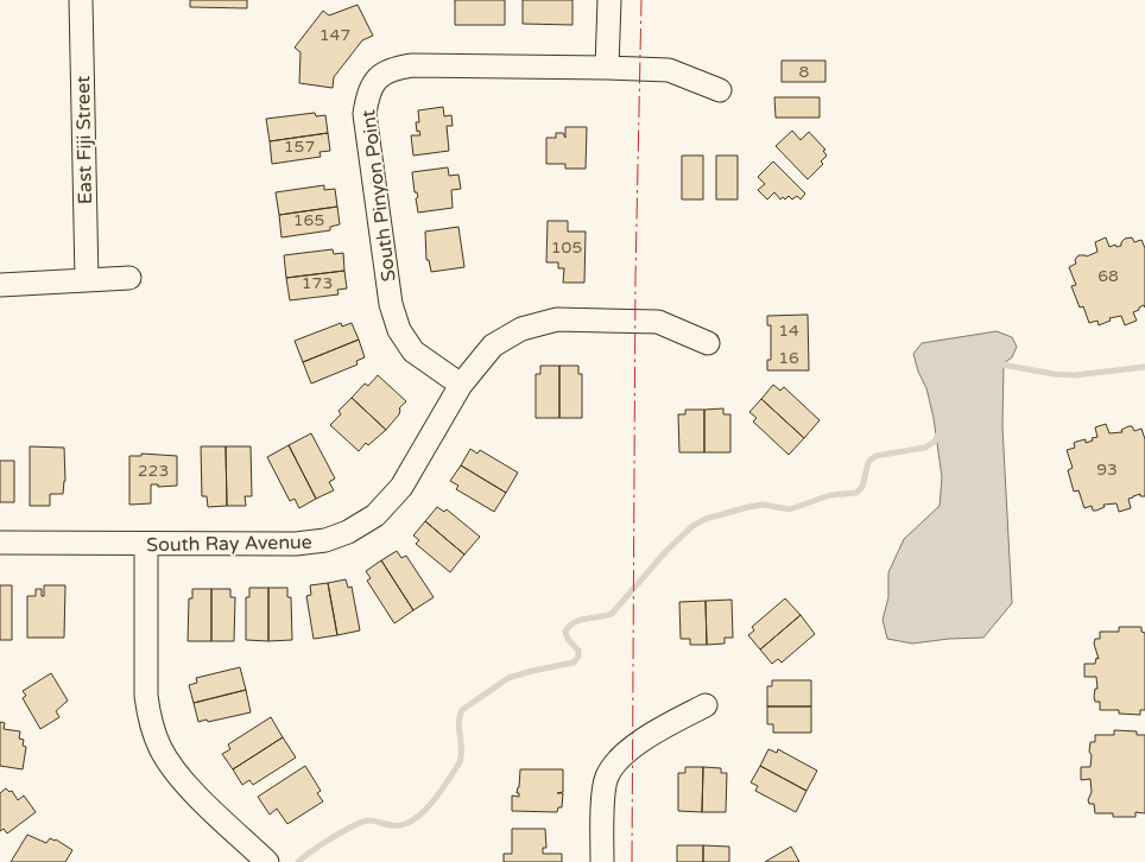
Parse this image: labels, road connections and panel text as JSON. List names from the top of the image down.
{
  "streets": {
    "street": ["East Fiji Street", "South Pinyon Point", "South Ray Avenue"]
  },
  "crossings": [
    ["South Pinyon Point", "South Ray Avenue"]
  ],
  "house_numbers": [
    "147",
    "8",
    "157",
    "165",
    "105",
    "68",
    "173",
    "14",
    "16",
    "93",
    "223"
  ]
}
